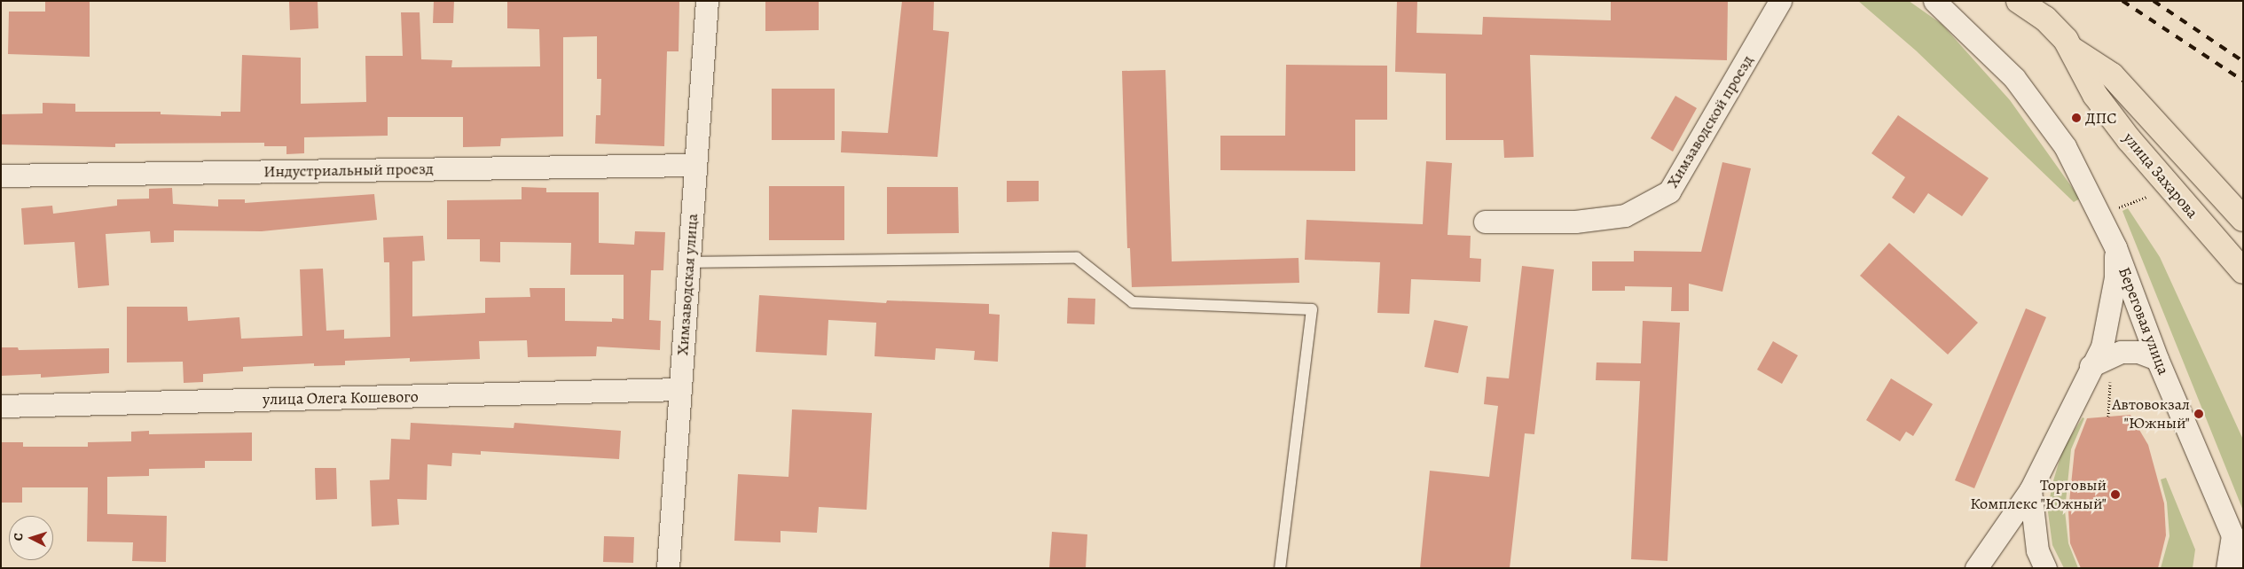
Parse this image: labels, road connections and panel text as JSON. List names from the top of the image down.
{
  "streets": {
    "main road": ["улица Захарова"],
    "street": [
      "Химзаводской проезд",
      "Индустриальный проезд",
      "Химзаводская улица",
      "Береговая улица",
      "улица Олега Кошевого"
    ]
  },
  "crossings": [
    ["Индустриальный проезд", "Химзаводская улица"],
    ["Химзаводская улица", "улица Олега Кошевого"]
  ],
  "places": ["ДПС", "Автовокзал \"Южный\"", "Торговый Комплекс \"Южный\""],
  "north": "left"
}
